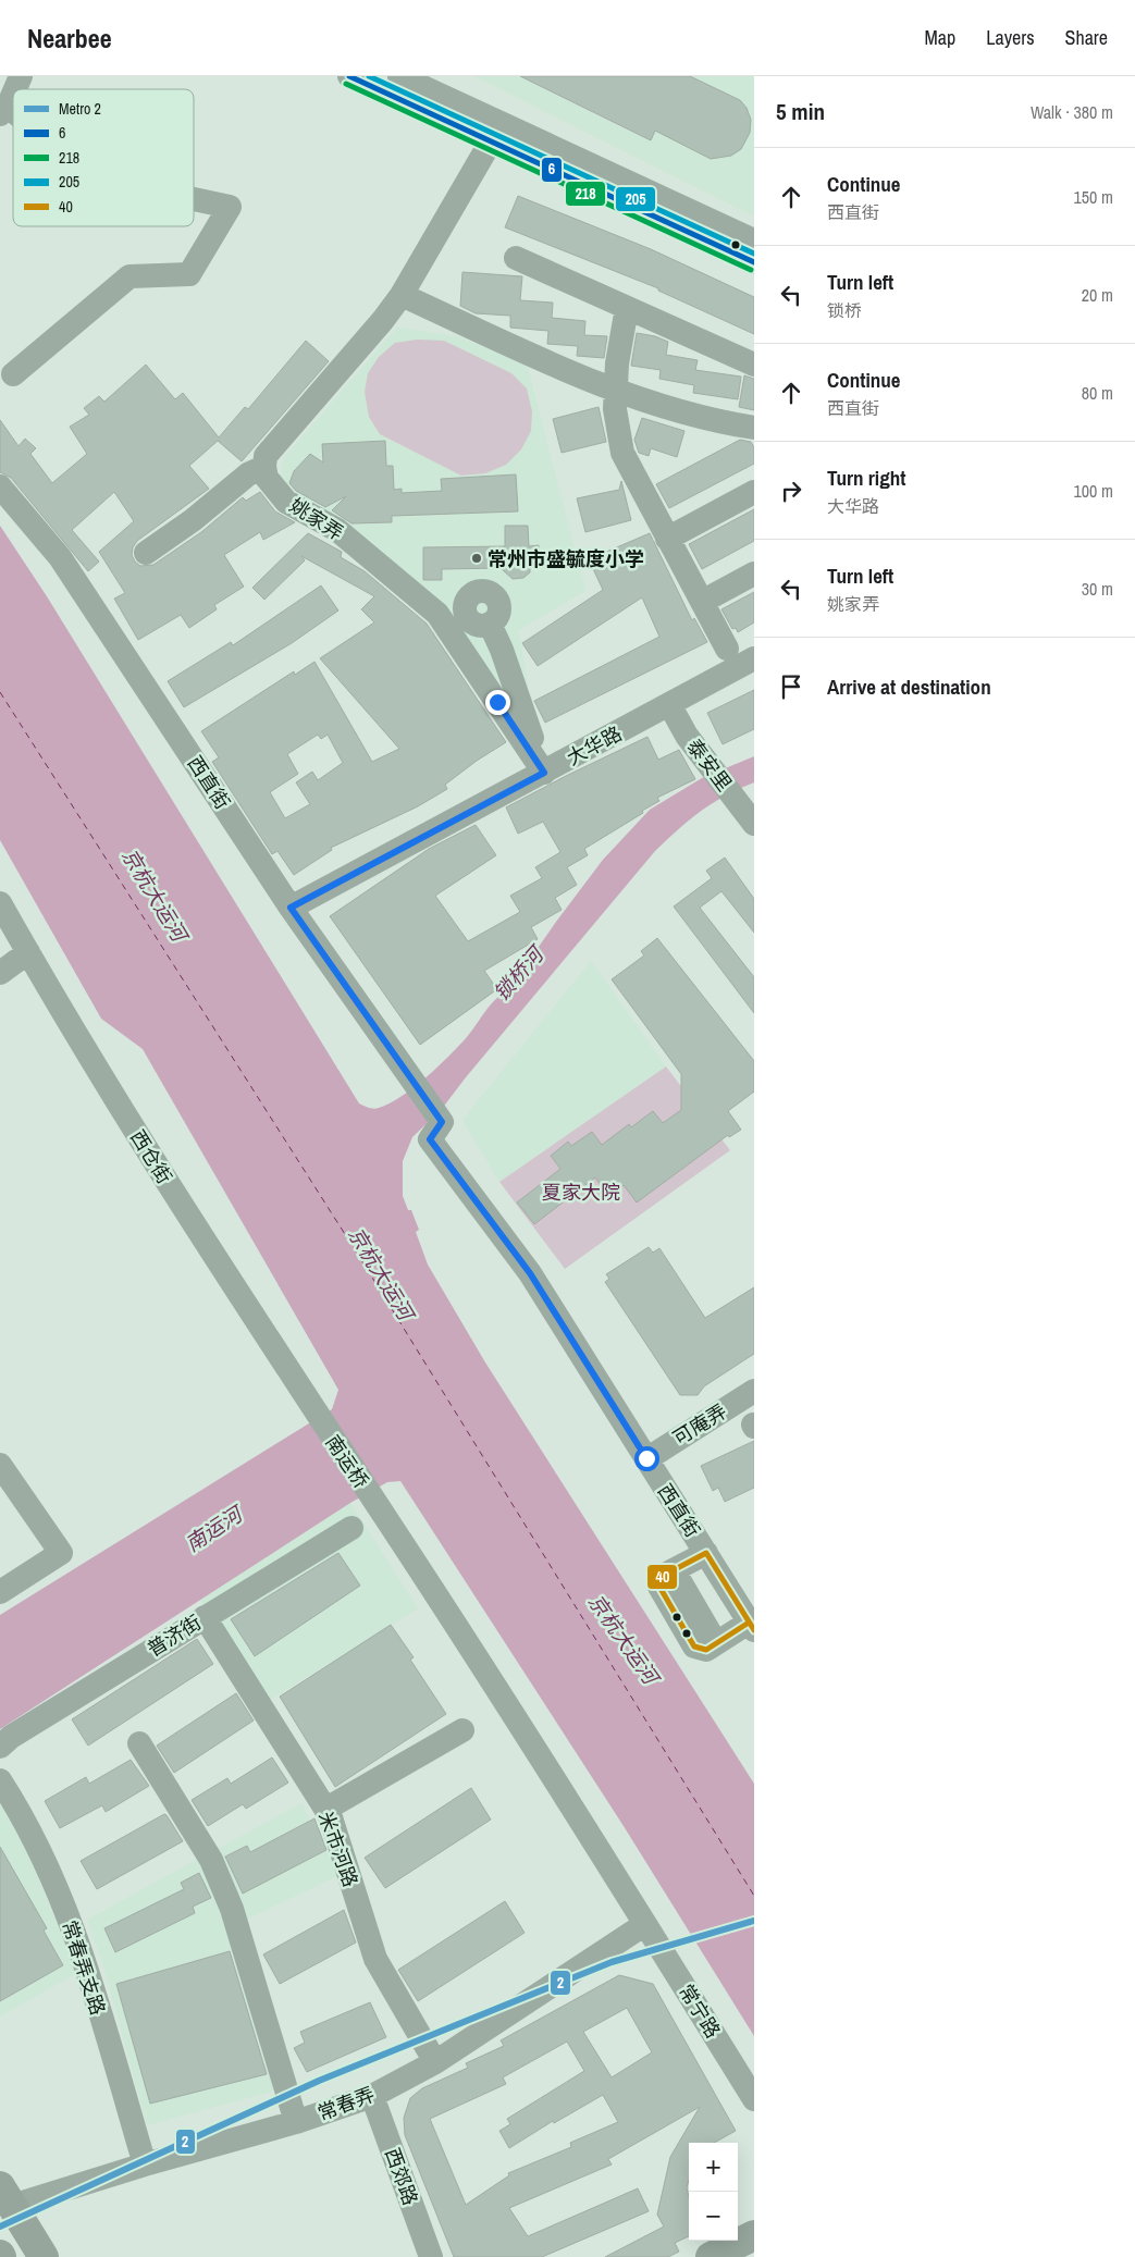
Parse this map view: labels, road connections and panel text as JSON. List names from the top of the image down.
{
  "streets": {
    "street": [
      "姚家弄",
      "大华路",
      "泰安里",
      "西直街",
      "西仓街",
      "可庵弄",
      "南运桥",
      "普济街",
      "米市河路",
      "常春弄支路",
      "常宁路",
      "常春弄",
      "西郊路"
    ]
  },
  "crossings": [
    ["姚家弄", "大华路"],
    ["大华路", "泰安里"],
    ["大华路", "西直街"],
    ["西直街", "可庵弄"],
    ["西仓街", "南运桥"],
    ["南运桥", "常宁路"],
    ["南运桥", "常春弄"],
    ["普济街", "米市河路"],
    ["米市河路", "常春弄"],
    ["常春弄支路", "常春弄"],
    ["常宁路", "常春弄"],
    ["常春弄", "西郊路"]
  ],
  "water": ["京杭大运河", "锁桥河", "南运河"],
  "parks": ["夏家大院"],
  "places": ["常州市盛毓度小学"],
  "lines": [
    "transit line 6",
    "transit line 205",
    "transit line 218",
    "transit line 40",
    "metro line 2"
  ],
  "legend": [
    "Metro 2",
    "6",
    "218",
    "205",
    "40"
  ],
  "page": {
    "header": "Nearbee",
    "nav": ["Map", "Layers", "Share"],
    "heading": ["5 min", "Walk · 380 m"],
    "list": [
      ["Continue", "西直街", "150 m"],
      ["Turn left", "锁桥", "20 m"],
      ["Continue", "西直街", "80 m"],
      ["Turn right", "大华路", "100 m"],
      ["Turn left", "姚家弄", "30 m"],
      "Arrive at destination"
    ],
    "map_buttons": ["+", "−"]
  }
}
